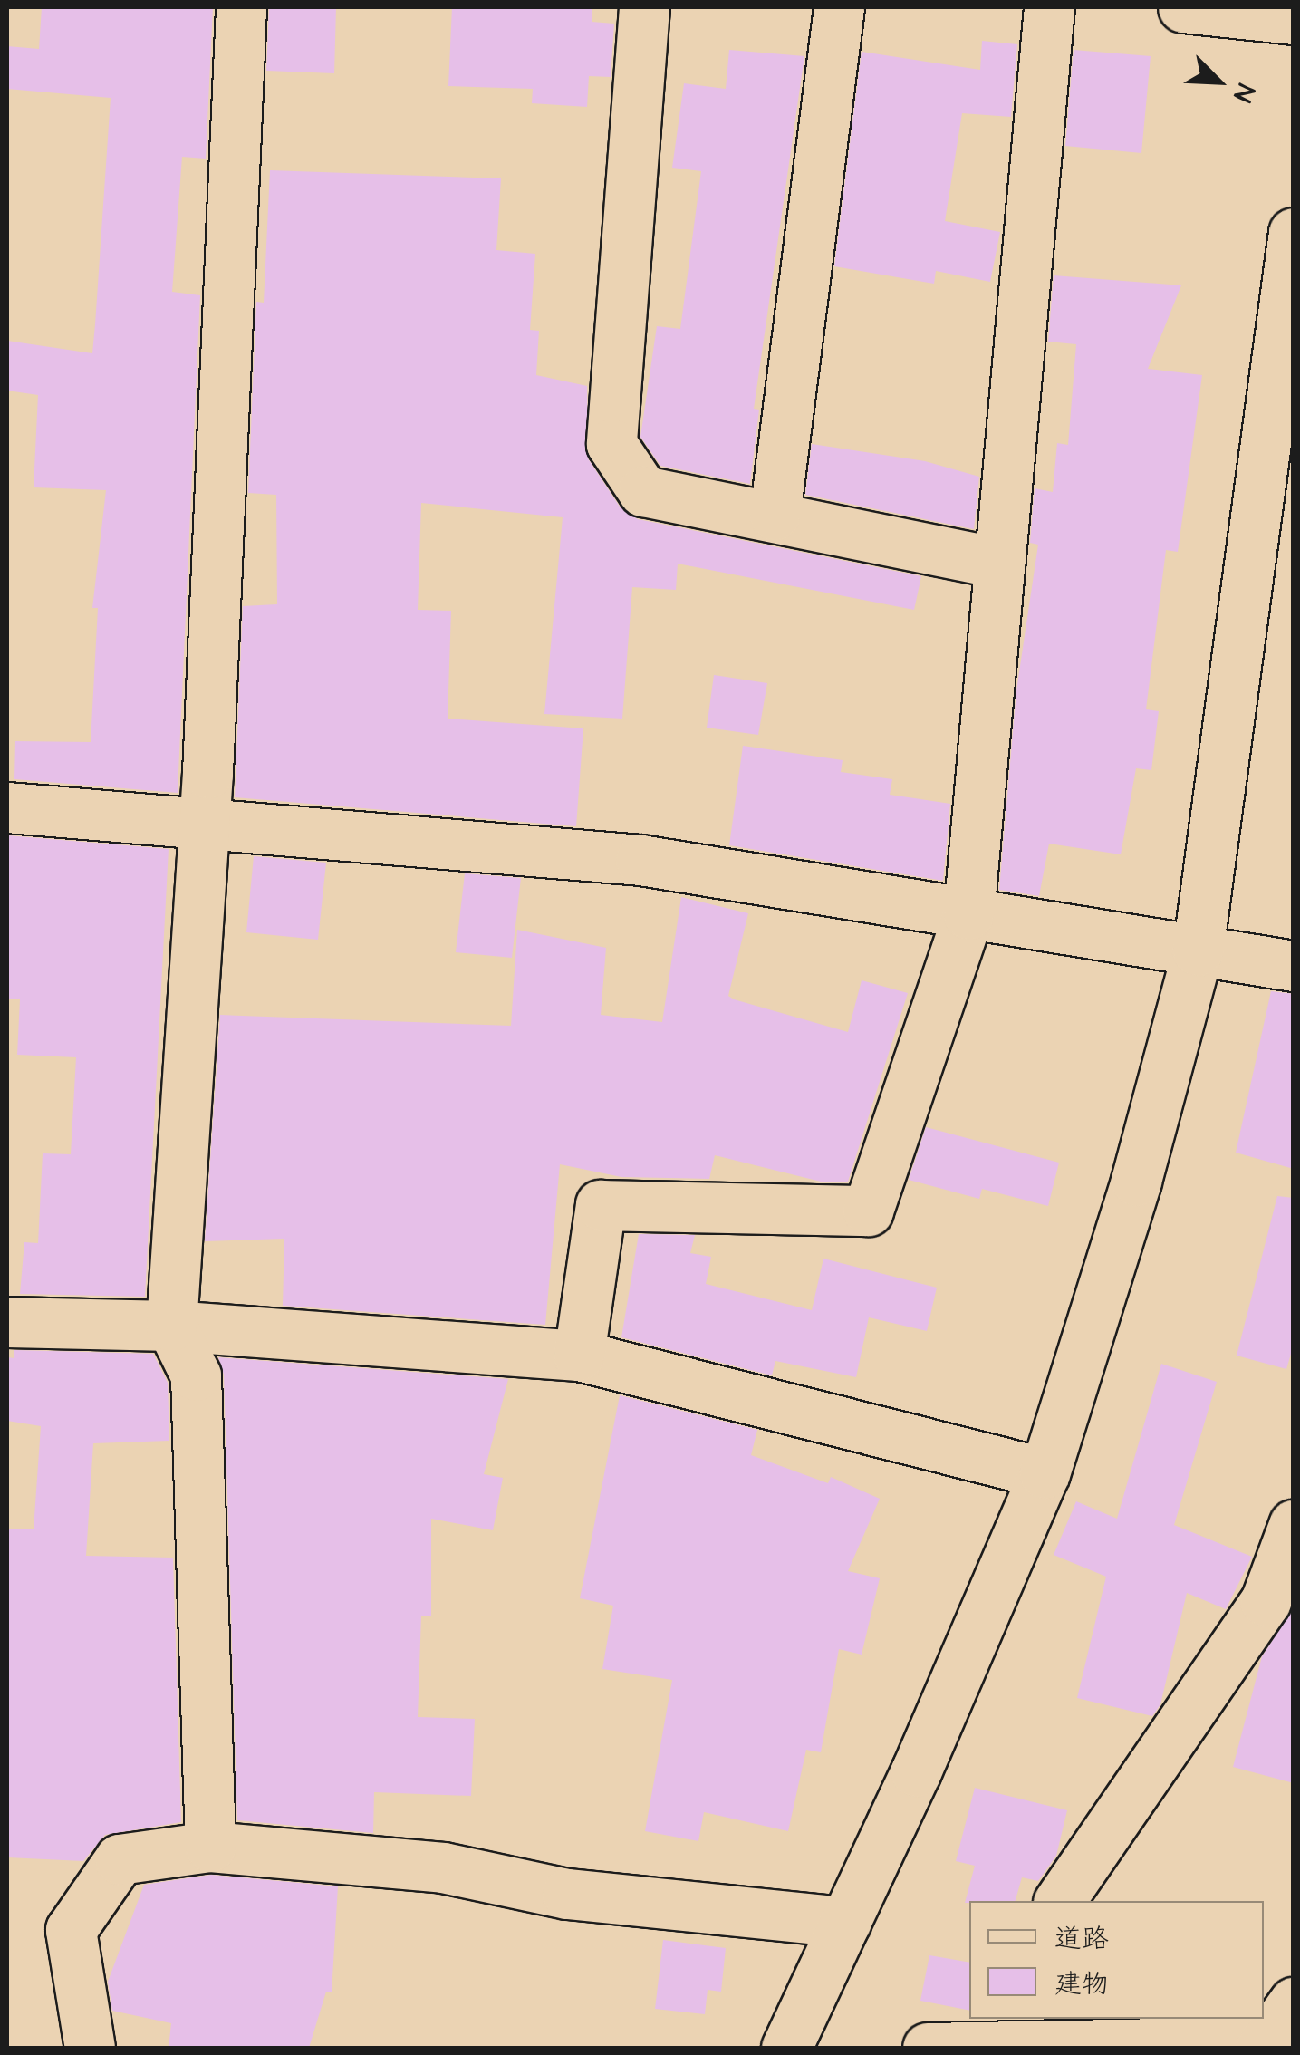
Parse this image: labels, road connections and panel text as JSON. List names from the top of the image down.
{
  "legend": ["道路", "建物"],
  "north": "bottom right"
}
